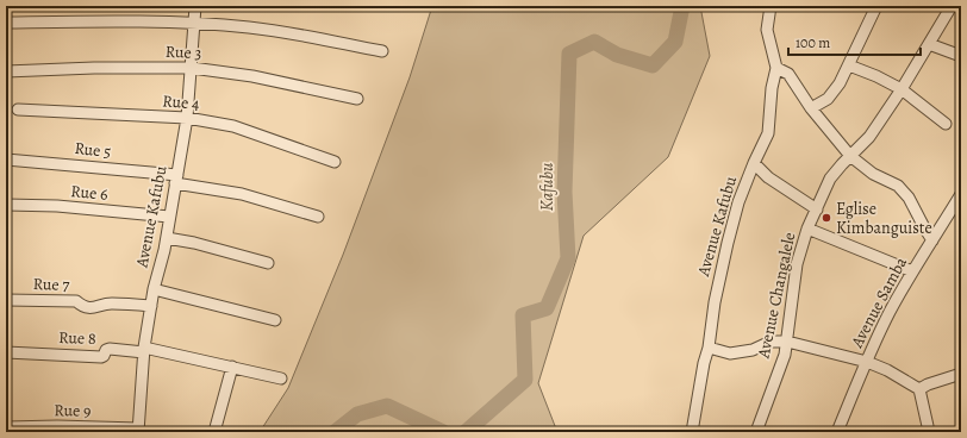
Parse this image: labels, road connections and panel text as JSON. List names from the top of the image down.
{
  "streets": {
    "street": [
      "Rue 3",
      "Rue 4",
      "Rue 5",
      "Rue 6",
      "Avenue Kafubu",
      "Rue 7",
      "Avenue Changalele",
      "Avenue Samba",
      "Rue 8",
      "Rue 9"
    ]
  },
  "crossings": [
    ["Rue 3", "Avenue Kafubu"],
    ["Rue 4", "Avenue Kafubu"],
    ["Rue 5", "Avenue Kafubu"],
    ["Rue 6", "Avenue Kafubu"],
    ["Avenue Kafubu", "Rue 7"],
    ["Avenue Kafubu", "Rue 8"],
    ["Avenue Kafubu", "Rue 9"]
  ],
  "water": ["Kafubu"],
  "places": ["Eglise Kimbanguiste"],
  "scale_bar": "100 m"
}
